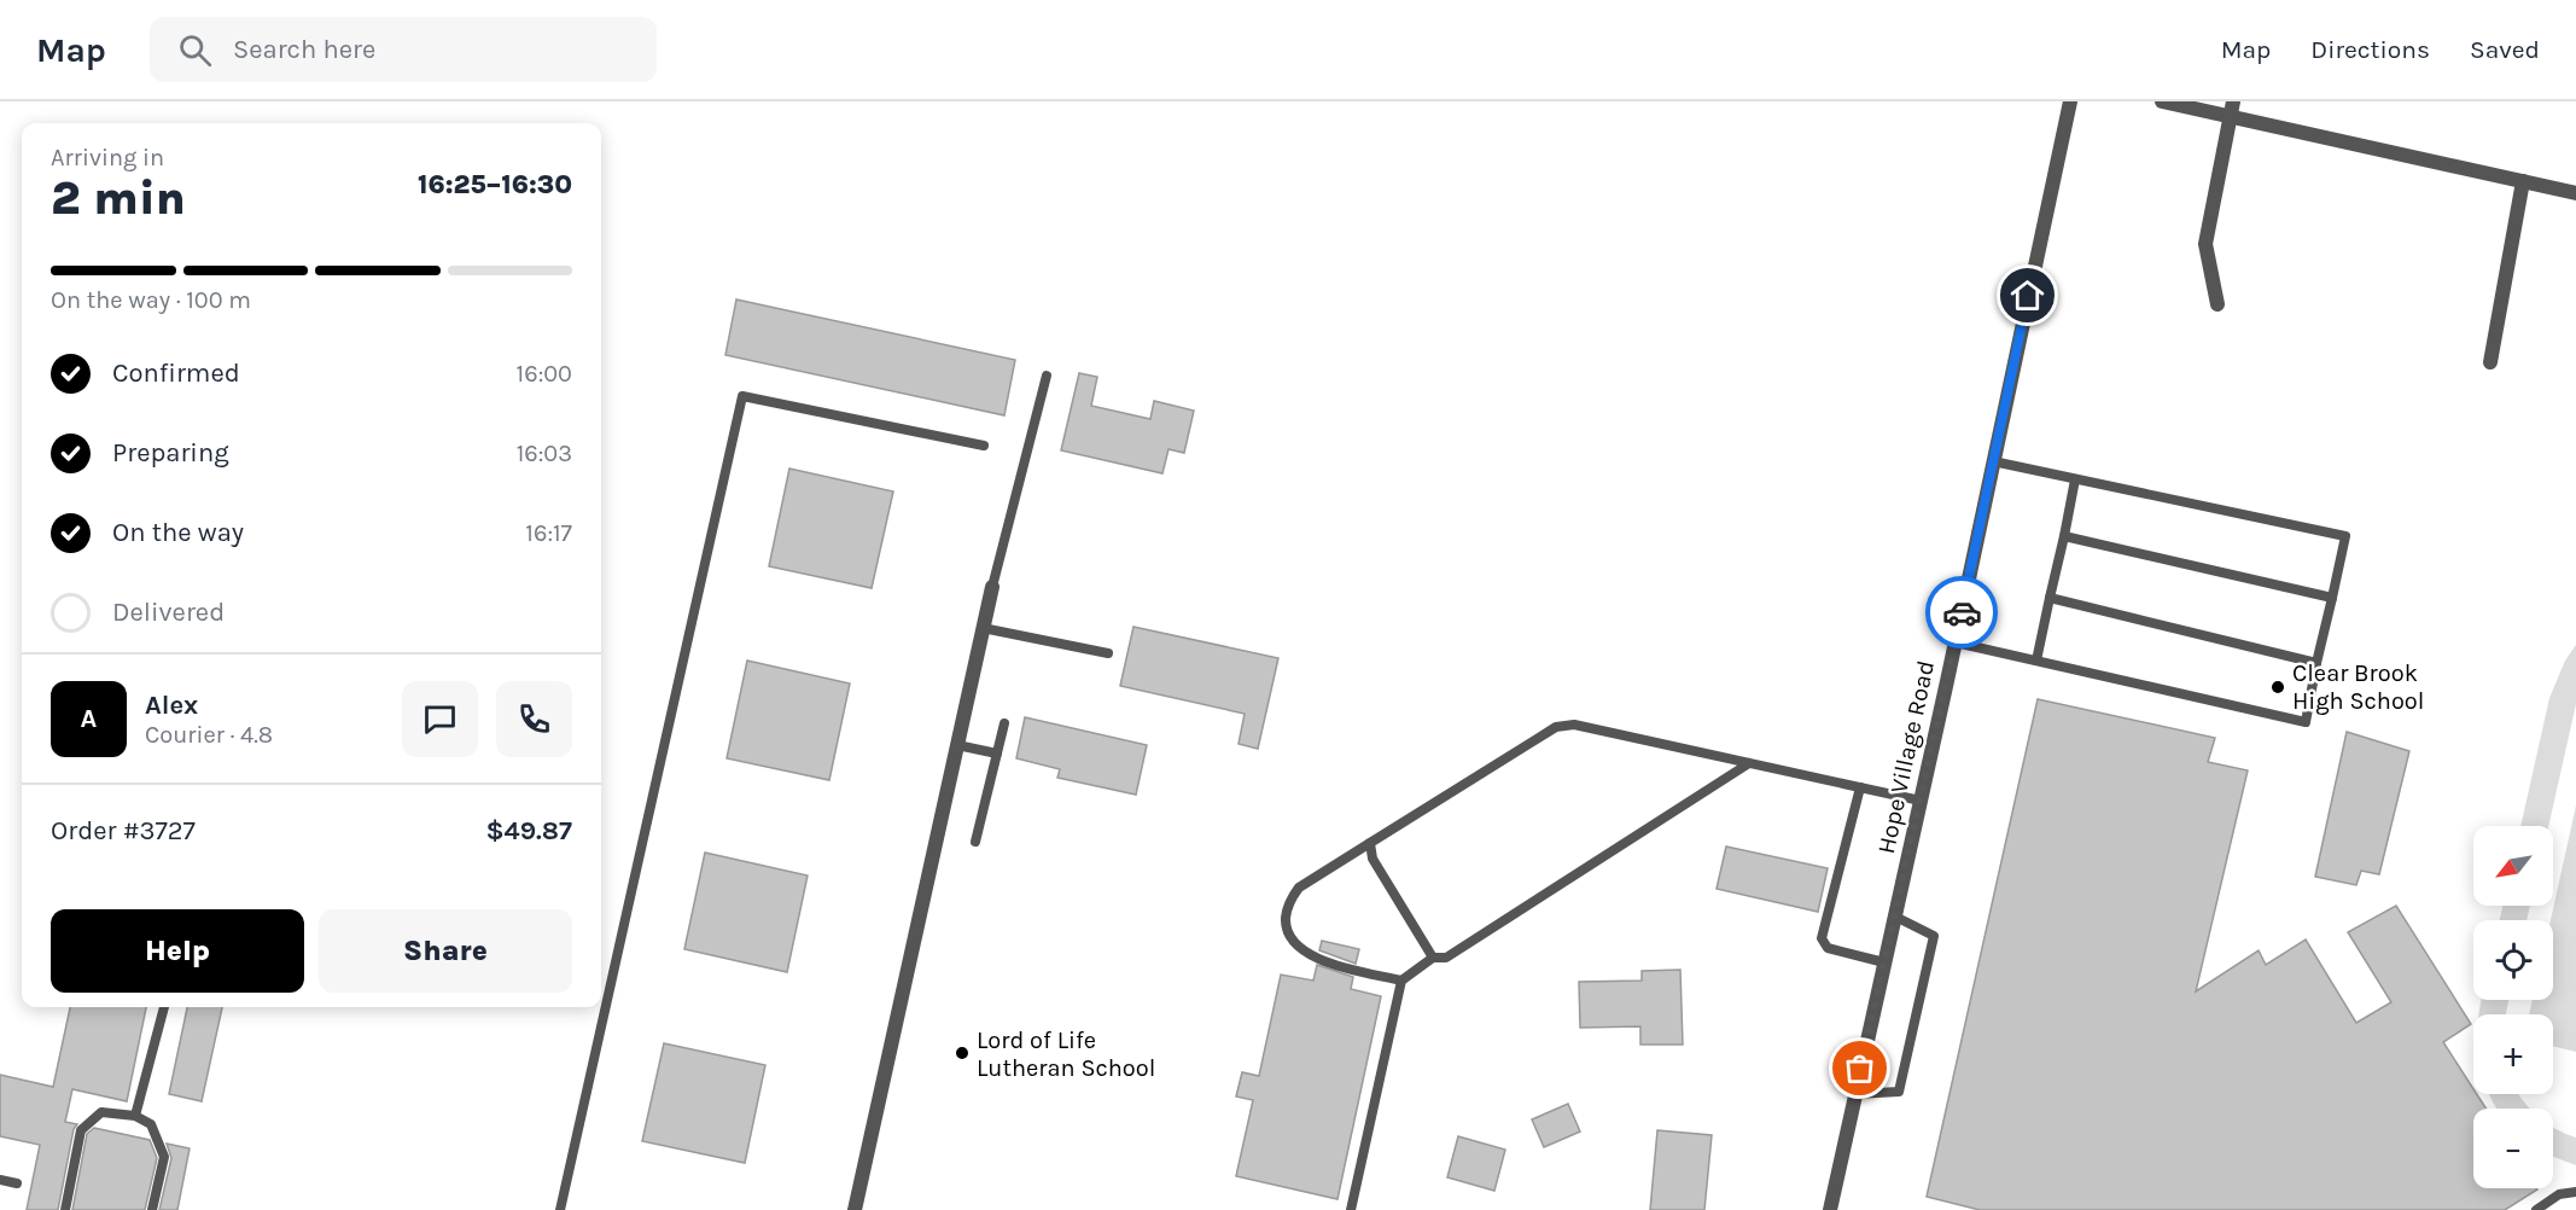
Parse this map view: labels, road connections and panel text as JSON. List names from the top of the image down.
{
  "streets": {
    "street": ["Hope Village Road"]
  },
  "places": ["Clear Brook High School", "Lord of Life Lutheran School"],
  "north": "bottom left",
  "page": {
    "header": "Map",
    "search": "Search here",
    "nav": ["Map", "Directions", "Saved"],
    "heading": ["2 min", "Arriving in", "16:25–16:30"],
    "panel": [
      "Alex",
      "Courier · 4.8",
      "Order #3727",
      "$49.87"
    ],
    "bar": "On the way · 100 m",
    "list": [
      ["Confirmed", "16:00"],
      ["Preparing", "16:03"],
      ["On the way", "16:17"],
      "Delivered"
    ],
    "round": "A",
    "map_buttons": ["+", "−"],
    "buttons": ["Help", "Share"]
  }
}
